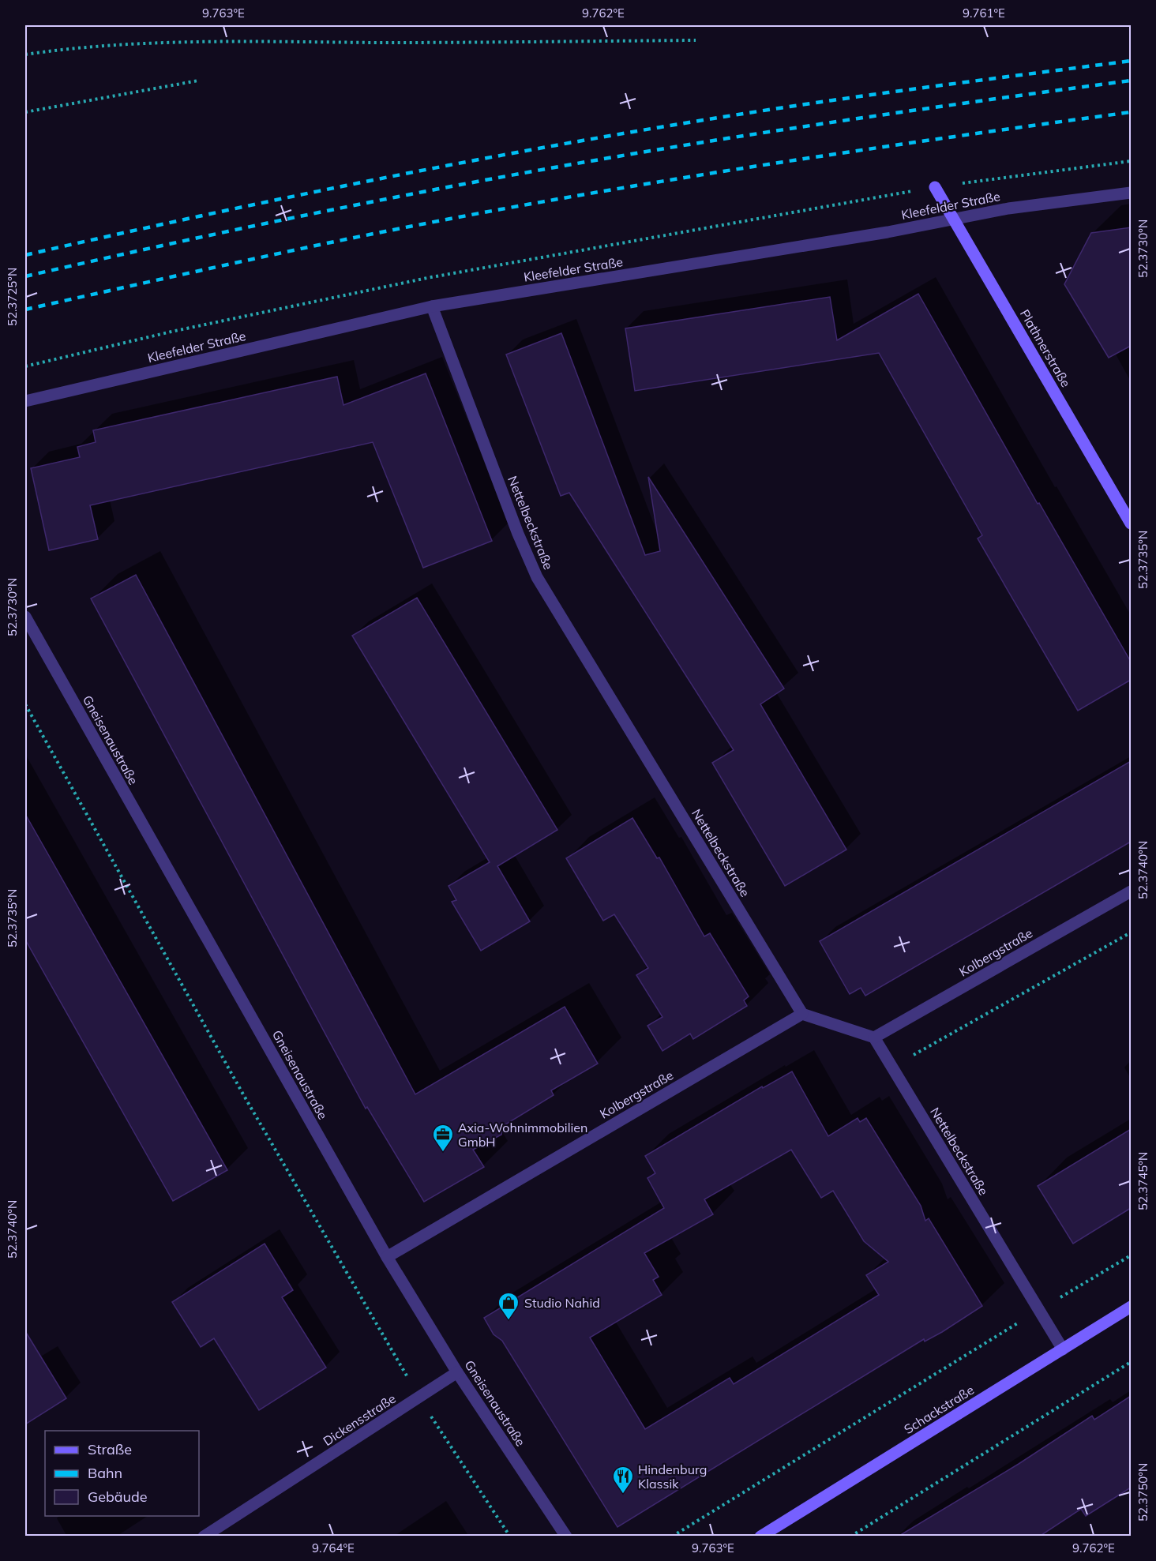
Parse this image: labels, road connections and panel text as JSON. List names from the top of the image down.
{
  "streets": {
    "street": [
      "Kleefelder Straße",
      "Plathnerstraße",
      "Nettelbeckstraße",
      "Gneisenaustraße",
      "Kolbergstraße",
      "Schackstraße",
      "Dickensstraße"
    ]
  },
  "crossings": [
    ["Kleefelder Straße", "Plathnerstraße"],
    ["Kleefelder Straße", "Nettelbeckstraße"],
    ["Nettelbeckstraße", "Kolbergstraße"],
    ["Nettelbeckstraße", "Schackstraße"],
    ["Gneisenaustraße", "Kolbergstraße"],
    ["Gneisenaustraße", "Dickensstraße"]
  ],
  "places": {
    "office": ["Axia-Wohnimmobilien GmbH"],
    "shop": ["Studio Nahid"],
    "restaurant": ["Hindenburg Klassik"]
  },
  "legend": ["Straße", "Bahn", "Gebäude"],
  "coordinates": [
    "9.763°E",
    "9.762°E",
    "9.761°E",
    "52.3730°N",
    "52.3725°N",
    "52.3735°N",
    "52.3740°N",
    "52.3745°N",
    "52.3750°N",
    "9.764°E"
  ]
}
